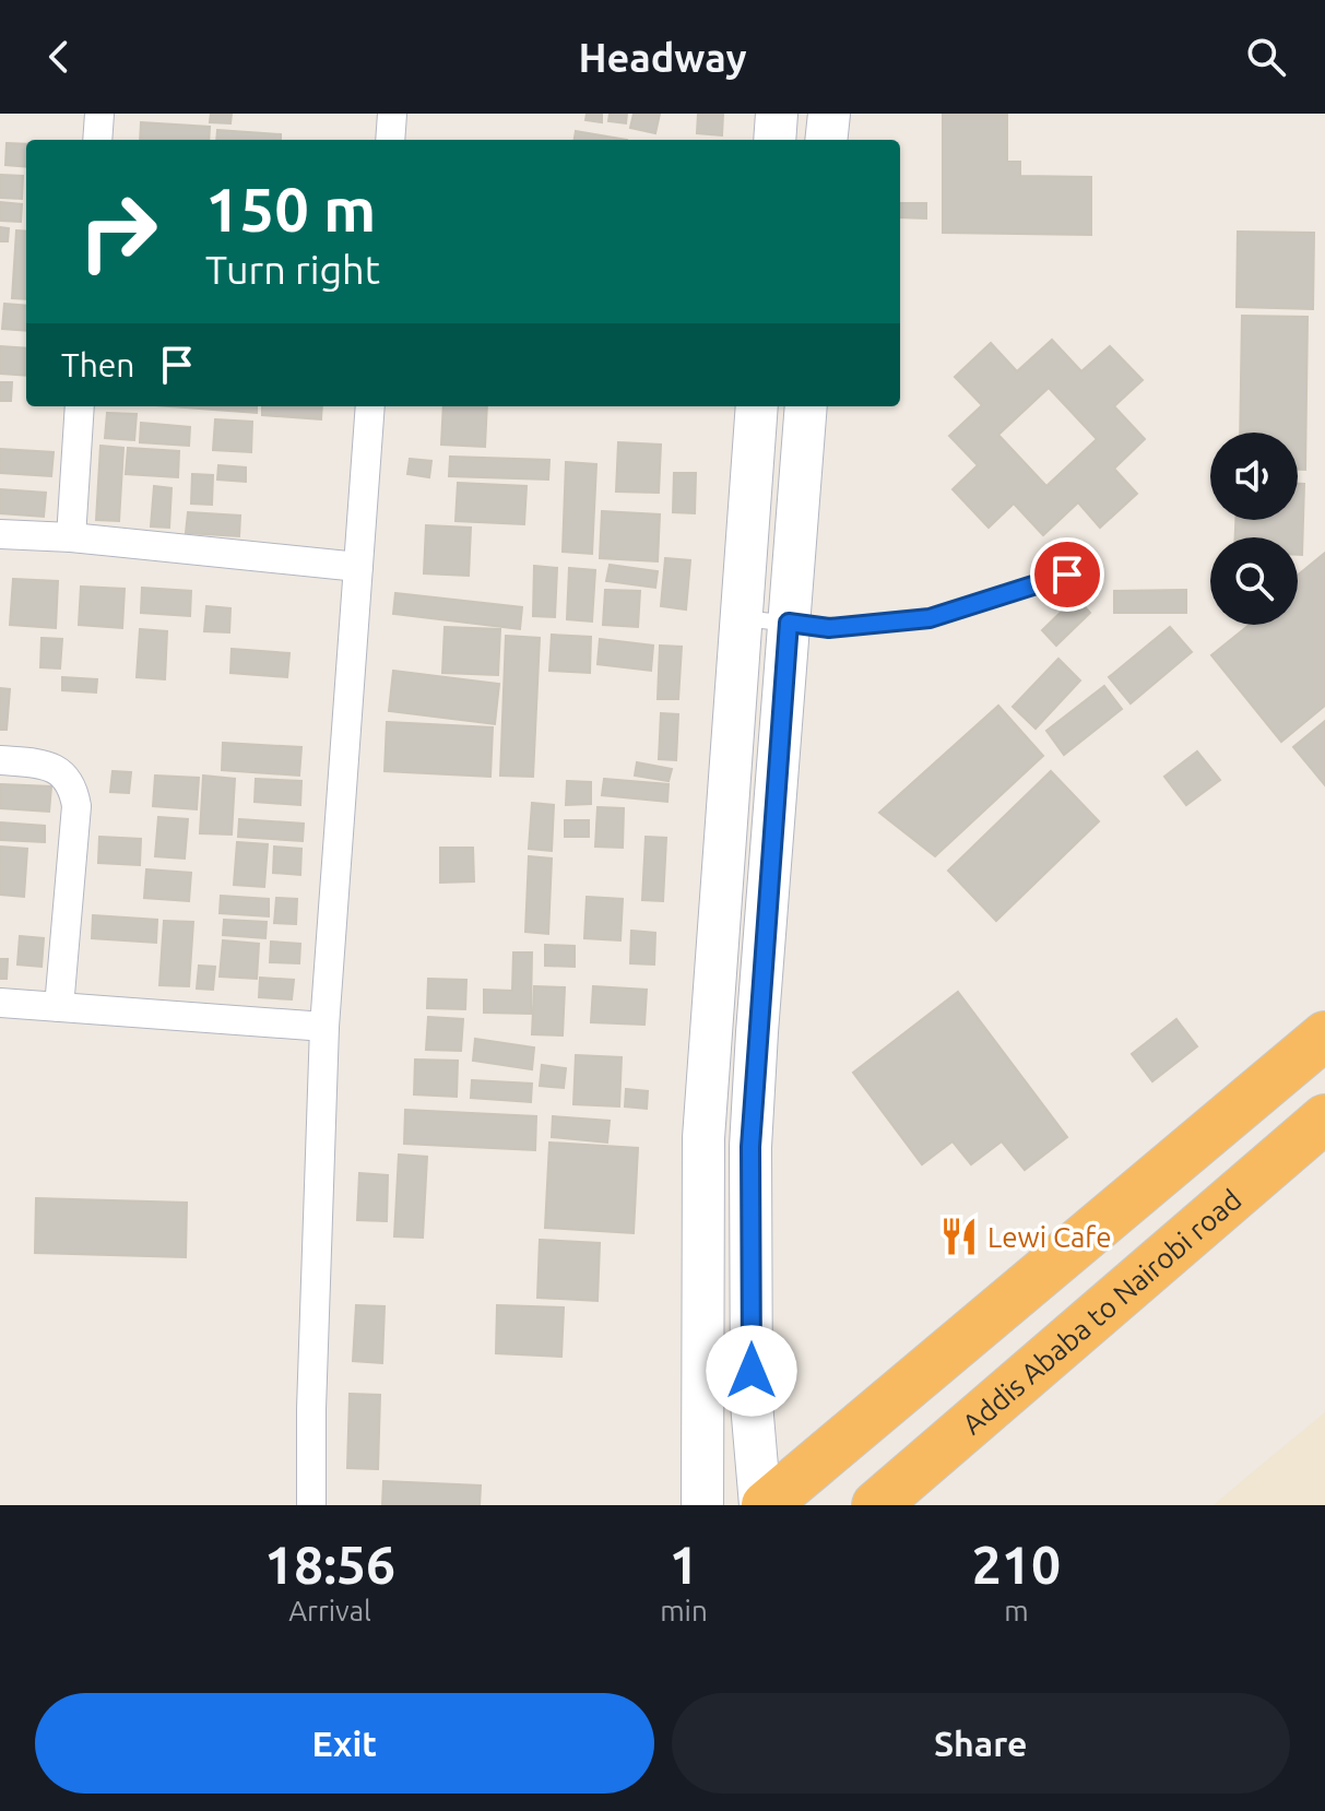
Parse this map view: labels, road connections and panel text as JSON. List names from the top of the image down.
{
  "streets": {
    "highway": ["Addis Ababa to Nairobi road"]
  },
  "places": {
    "restaurant": ["Lewi Cafe"]
  },
  "page": {
    "header": "Headway",
    "turn": ["150 m", "Turn right"],
    "then": "Then",
    "eta": [
      "18:56",
      "Arrival",
      "1",
      "min",
      "210",
      "m"
    ],
    "buttons": ["Exit", "Share"]
  }
}
